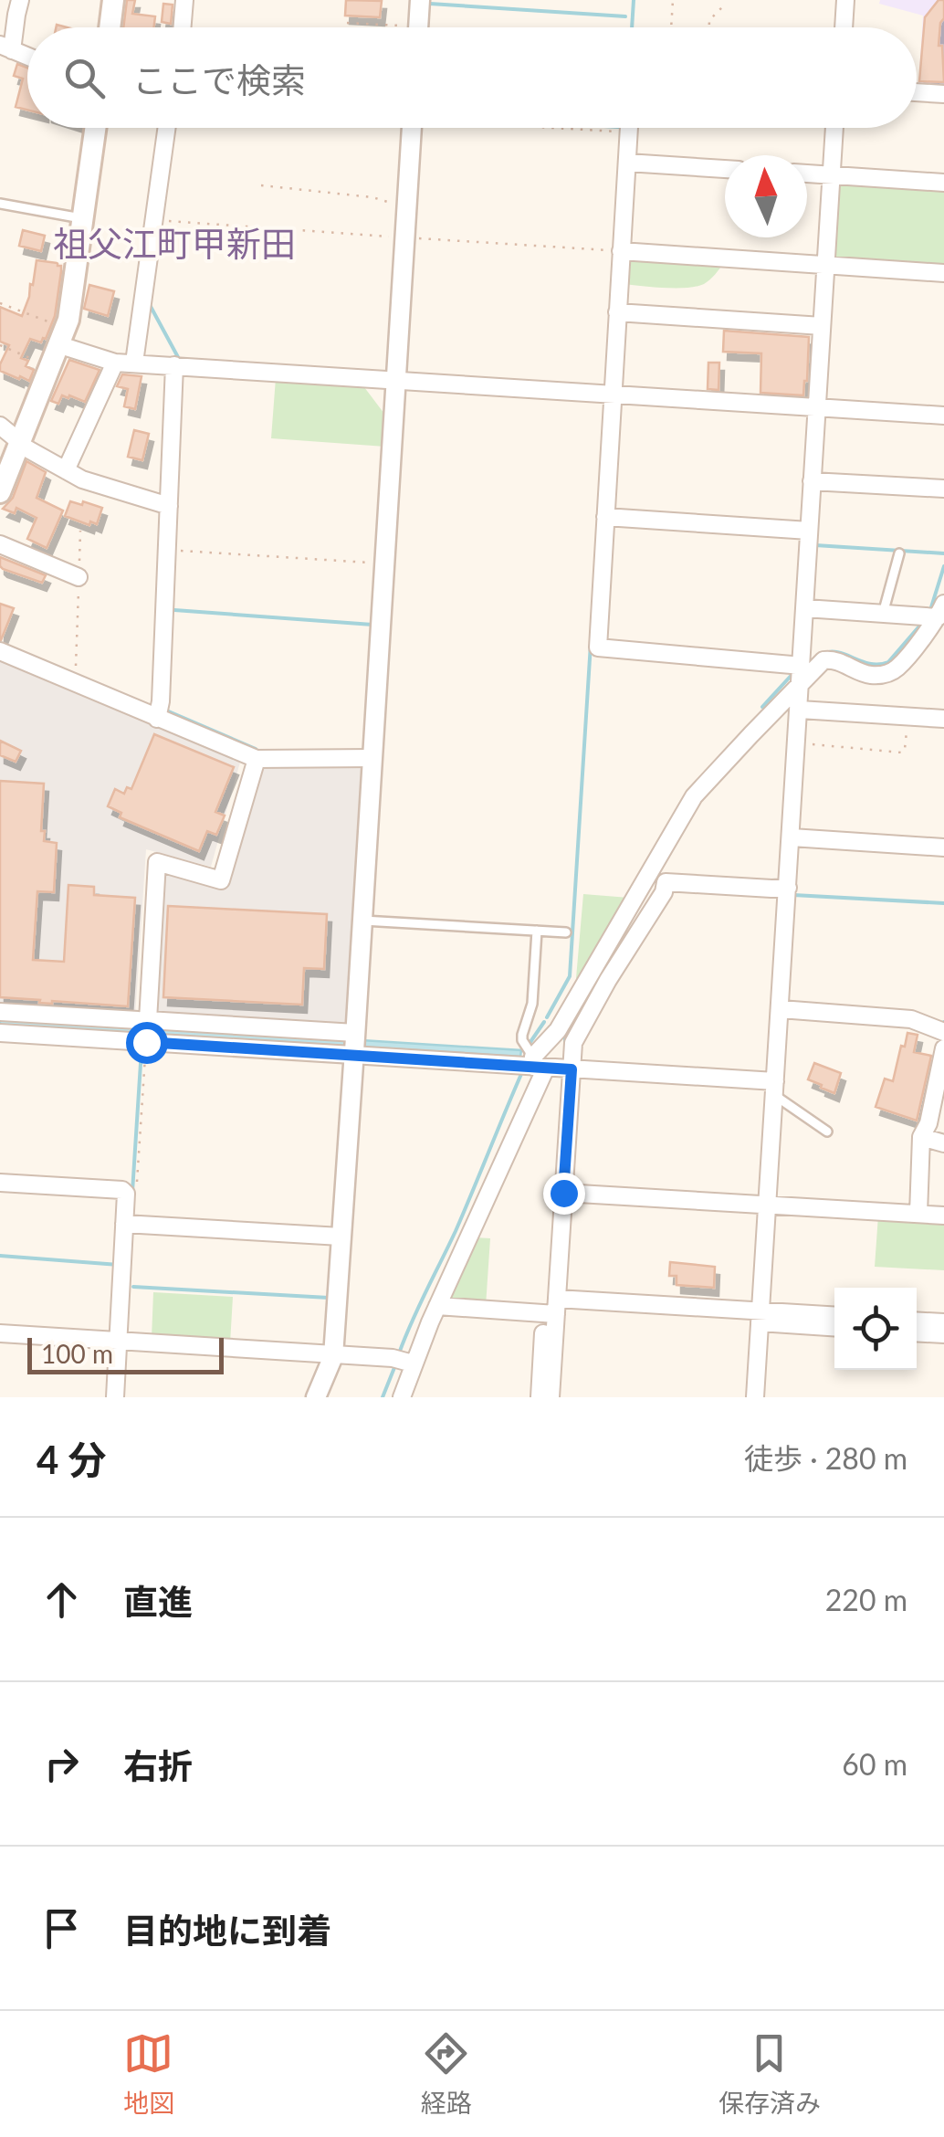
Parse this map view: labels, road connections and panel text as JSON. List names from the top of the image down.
{
  "districts": ["祖父江町甲新田"],
  "scale_bar": "100 m",
  "north": "top",
  "page": {
    "search": "ここで検索",
    "scale": "100 m",
    "heading": ["4 分", "徒歩 · 280 m"],
    "list": [
      ["直進", "220 m"],
      ["右折", "60 m"],
      "目的地に到着"
    ],
    "nav": ["地図", "経路", "保存済み"]
  }
}
